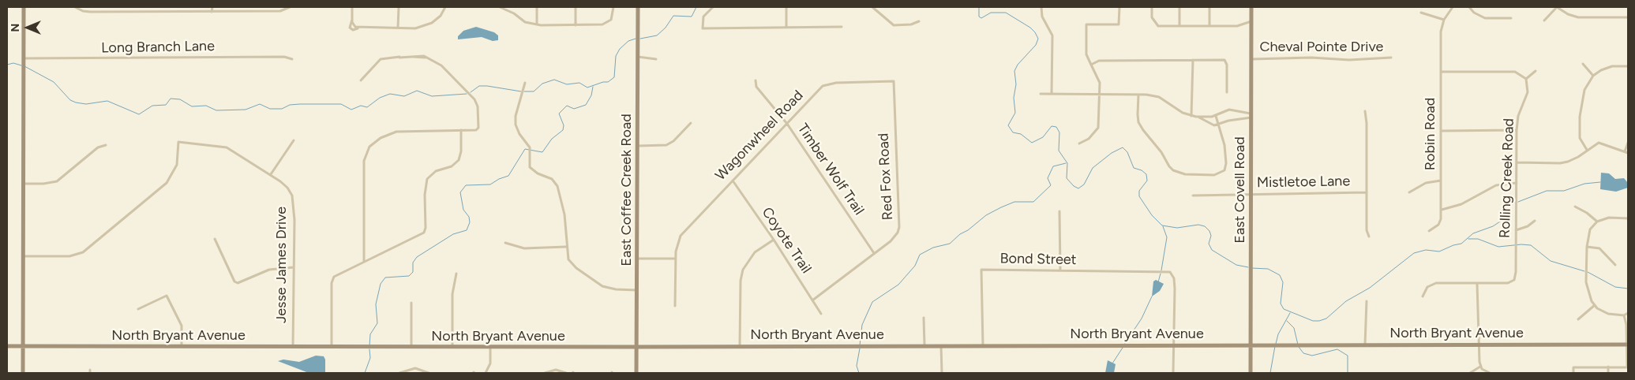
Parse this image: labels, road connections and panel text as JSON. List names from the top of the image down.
{
  "streets": {
    "street": [
      "Long Branch Lane",
      "Cheval Pointe Drive",
      "Robin Road",
      "Wagonwheel Road",
      "Timber Wolf Trail",
      "Red Fox Road",
      "Rolling Creek Road",
      "Mistletoe Lane",
      "East Coffee Creek Road",
      "East Covell Road",
      "Coyote Trail",
      "Bond Street",
      "Jesse James Drive",
      "North Bryant Avenue"
    ]
  },
  "crossings": [
    ["Cheval Pointe Drive", "East Covell Road"],
    ["Wagonwheel Road", "Timber Wolf Trail"],
    ["Wagonwheel Road", "Red Fox Road"],
    ["Wagonwheel Road", "Coyote Trail"],
    ["Timber Wolf Trail", "Red Fox Road"],
    ["Red Fox Road", "Coyote Trail"],
    ["Mistletoe Lane", "East Covell Road"],
    ["East Coffee Creek Road", "North Bryant Avenue"],
    ["East Covell Road", "North Bryant Avenue"],
    ["Bond Street", "North Bryant Avenue"],
    ["Jesse James Drive", "North Bryant Avenue"]
  ],
  "north": "left"
}
